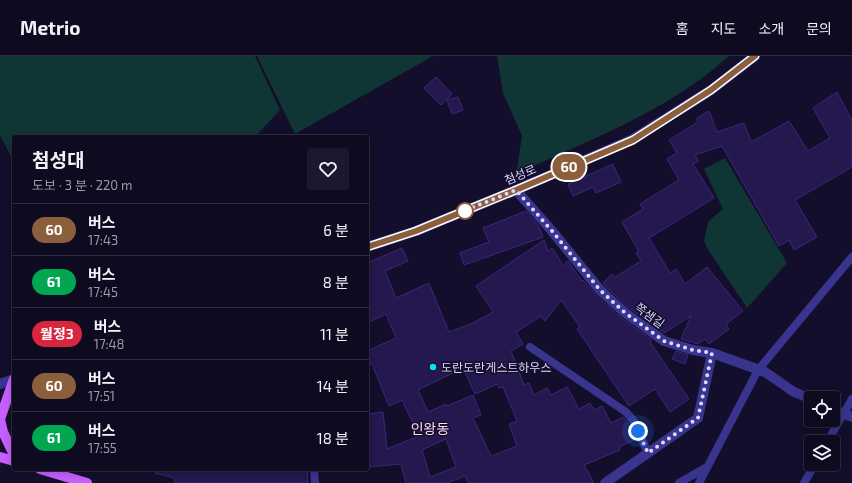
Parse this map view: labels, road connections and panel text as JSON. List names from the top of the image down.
{
  "streets": {
    "street": ["첨성로", "쪽샘길"]
  },
  "crossings": [
    ["첨성로", "쪽샘길"]
  ],
  "districts": ["인왕동"],
  "places": ["도란도란게스트하우스"],
  "lines": ["bus line 60"],
  "page": {
    "header": "Metrio",
    "nav": [
      "홈",
      "지도",
      "소개",
      "문의"
    ],
    "on_map": "60",
    "heading": ["첨성대", "도보 · 3 분 · 220 m"],
    "list": [
      {
        "mark": "60",
        "name": "버스",
        "note": "17:43",
        "value": "6 분"
      },
      {
        "mark": "61",
        "name": "버스",
        "note": "17:45",
        "value": "8 분"
      },
      {
        "mark": "월정3",
        "name": "버스",
        "note": "17:48",
        "value": "11 분"
      },
      {
        "mark": "60",
        "name": "버스",
        "note": "17:51",
        "value": "14 분"
      },
      {
        "mark": "61",
        "name": "버스",
        "note": "17:55",
        "value": "18 분"
      }
    ]
  }
}
